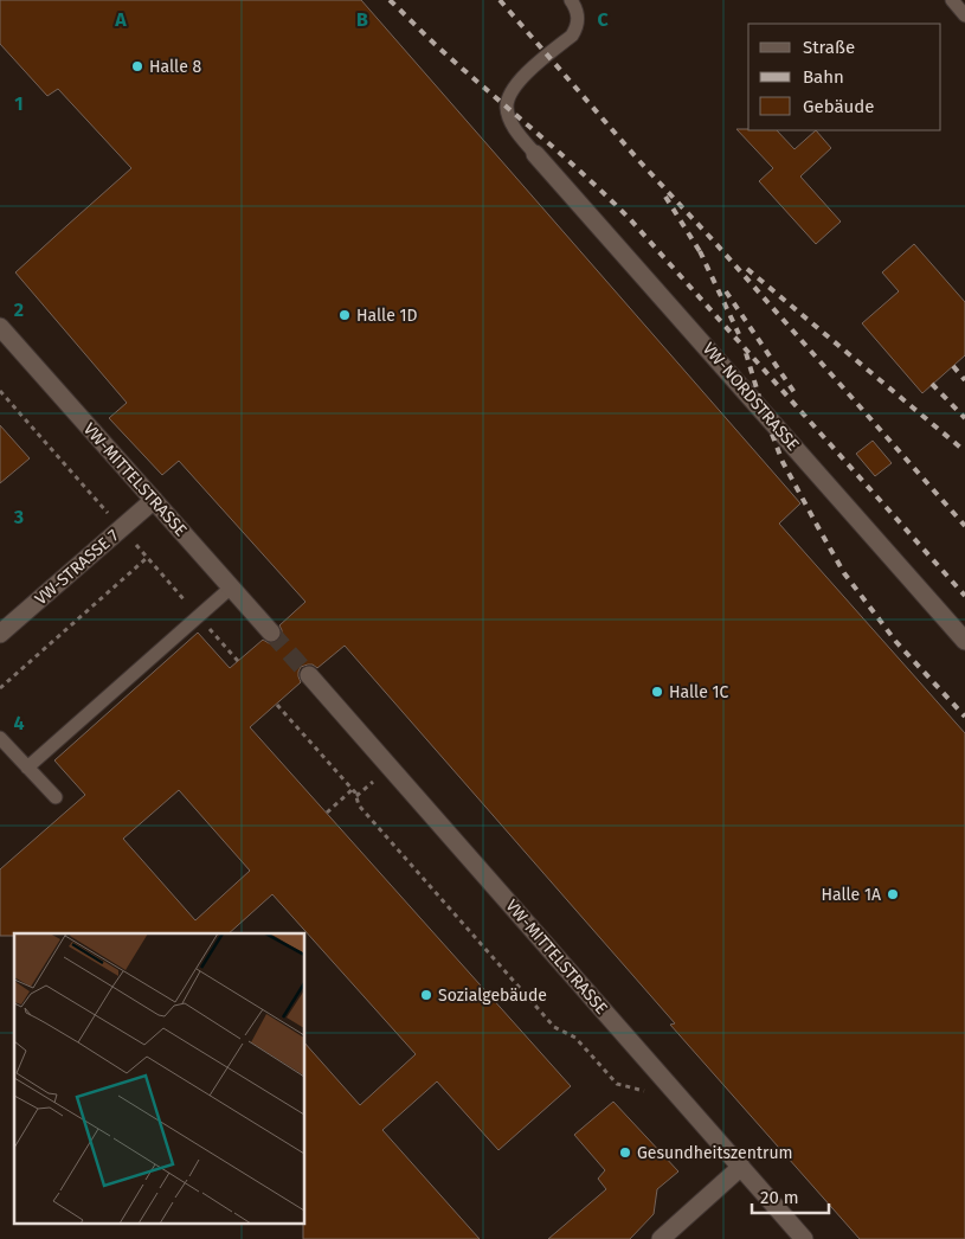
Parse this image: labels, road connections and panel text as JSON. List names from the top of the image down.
{
  "streets": {
    "street": ["VW-NORDSTRASSE", "VW-MITTELSTRASSE", "VW-STRASSE 7"]
  },
  "crossings": [
    ["VW-MITTELSTRASSE", "VW-STRASSE 7"]
  ],
  "places": [
    "Halle 8",
    "Halle 1D",
    "Halle 1C",
    "Halle 1A",
    "Sozialgebäude",
    "Gesundheitszentrum"
  ],
  "legend": ["Straße", "Bahn", "Gebäude"],
  "scale_bar": "20 m",
  "grid": {
    "columns": ["A", "B", "C"],
    "rows": [
      "1",
      "2",
      "3",
      "4"
    ]
  }
}
